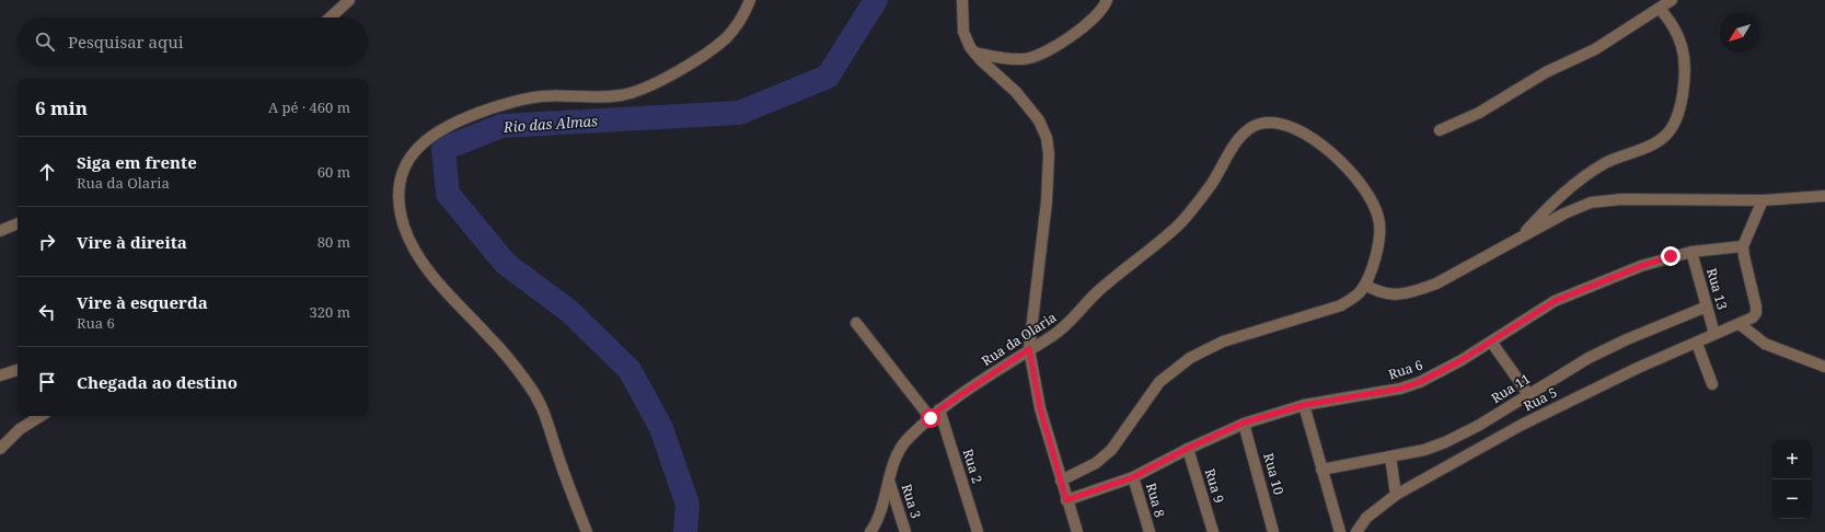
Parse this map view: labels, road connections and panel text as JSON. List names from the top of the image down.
{
  "streets": {
    "street": [
      "Rua 13",
      "Rua da Olaria",
      "Rua 6",
      "Rua 11",
      "Rua 5",
      "Rua 2",
      "Rua 10",
      "Rua 9",
      "Rua 8",
      "Rua 3"
    ]
  },
  "crossings": [
    ["Rua 13", "Rua 6"],
    ["Rua 13", "Rua 11"],
    ["Rua 13", "Rua 5"],
    ["Rua da Olaria", "Rua 2"],
    ["Rua da Olaria", "Rua 3"],
    ["Rua 6", "Rua 5"],
    ["Rua 6", "Rua 10"],
    ["Rua 6", "Rua 9"],
    ["Rua 6", "Rua 8"]
  ],
  "water": ["Rio das Almas"],
  "north": "bottom left",
  "page": {
    "search": "Pesquisar aqui",
    "heading": ["6 min", "A pé · 460 m"],
    "list": [
      ["Siga em frente", "Rua da Olaria", "60 m"],
      ["Vire à direita", "80 m"],
      ["Vire à esquerda", "Rua 6", "320 m"],
      "Chegada ao destino"
    ],
    "map_buttons": ["+", "−"]
  }
}
